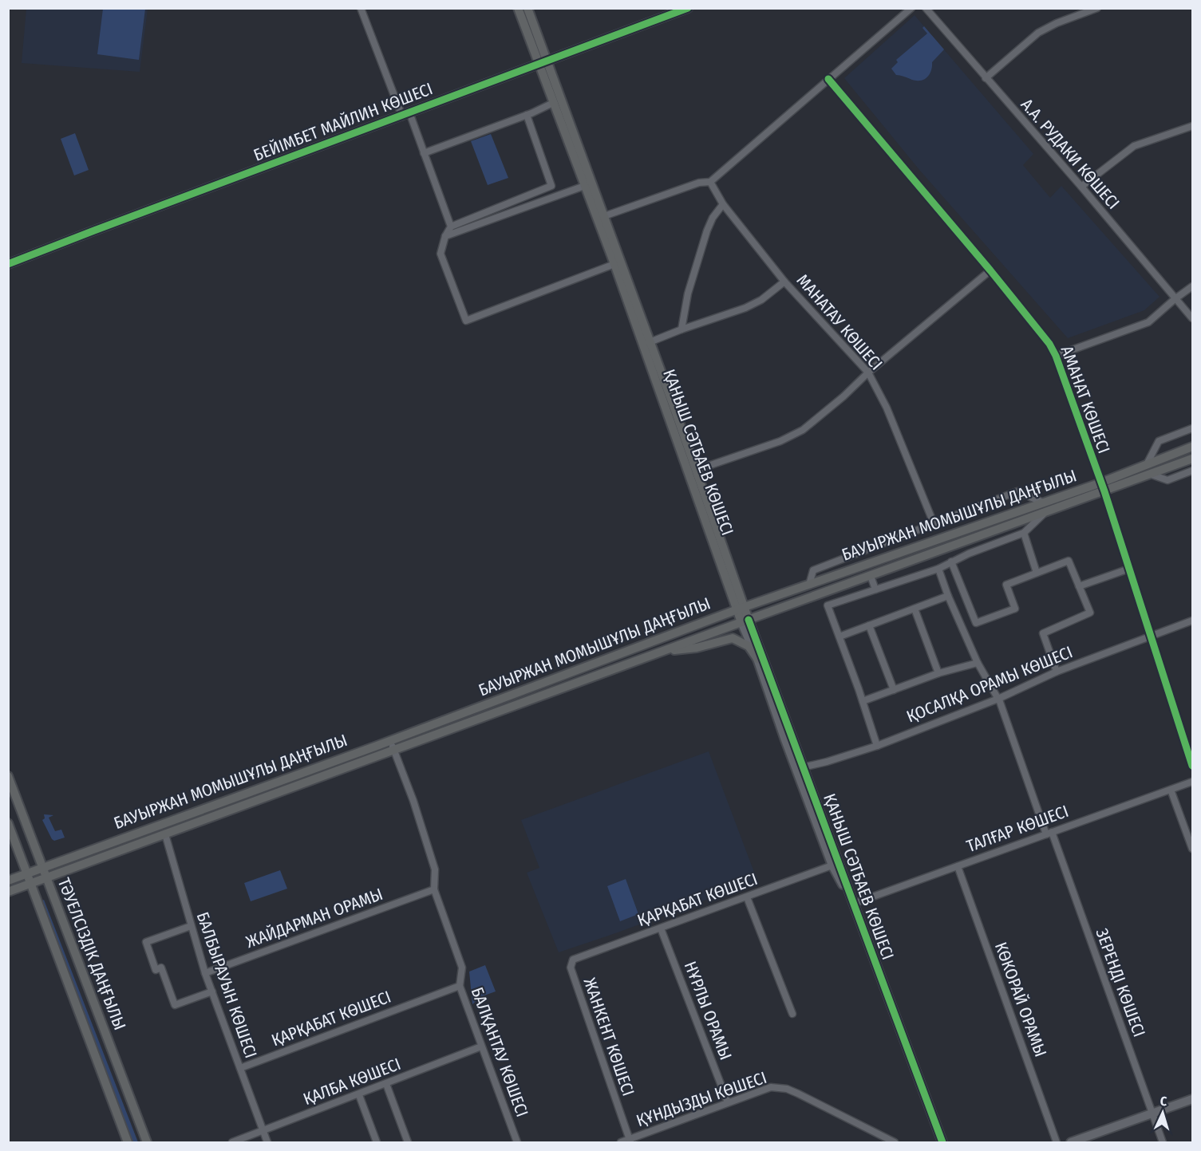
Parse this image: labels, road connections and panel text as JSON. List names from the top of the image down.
{
  "streets": {
    "main road": ["ҚАНЫШ СӘТБАЕВ КӨШЕСІ", "БАУЫРЖАН МОМЫШҰЛЫ ДАҢҒЫЛЫ", "ТӘУЕЛСІЗДІК ДАҢҒЫЛЫ"],
    "street": [
      "БЕЙІМБЕТ МАЙЛИН КӨШЕСІ",
      "А.А. РУДАКИ КӨШЕСІ",
      "МАНАТАУ КӨШЕСІ",
      "АМАНАТ КӨШЕСІ",
      "ҚОСАЛҚА ОРАМЫ КӨШЕСІ",
      "ТАЛҒАР КӨШЕСІ",
      "ҚАРҚАБАТ КӨШЕСІ",
      "ЖАЙДАРМАН ОРАМЫ",
      "ЗЕРЕНДІ КӨШЕСІ",
      "БАЛБЫРАУЫН КӨШЕСІ",
      "КӨКОРАЙ ОРАМЫ",
      "НҰРЛЫ ОРАМЫ",
      "ЖАНКЕНТ КӨШЕСІ",
      "БАЛҚАНТАУ КӨШЕСІ",
      "ҚАЛБА КӨШЕСІ",
      "ҚҰНДЫЗДЫ КӨШЕСІ"
    ]
  },
  "crossings": [
    ["БЕЙІМБЕТ МАЙЛИН КӨШЕСІ", "ҚАНЫШ СӘТБАЕВ КӨШЕСІ"],
    ["АМАНАТ КӨШЕСІ", "БАУЫРЖАН МОМЫШҰЛЫ ДАҢҒЫЛЫ"],
    ["АМАНАТ КӨШЕСІ", "ҚОСАЛҚА ОРАМЫ КӨШЕСІ"],
    ["ҚАНЫШ СӘТБАЕВ КӨШЕСІ", "БАУЫРЖАН МОМЫШҰЛЫ ДАҢҒЫЛЫ"],
    ["ҚАНЫШ СӘТБАЕВ КӨШЕСІ", "ҚОСАЛҚА ОРАМЫ КӨШЕСІ"],
    ["ҚАНЫШ СӘТБАЕВ КӨШЕСІ", "ТАЛҒАР КӨШЕСІ"],
    ["ҚАНЫШ СӘТБАЕВ КӨШЕСІ", "ҚАРҚАБАТ КӨШЕСІ"],
    ["БАУЫРЖАН МОМЫШҰЛЫ ДАҢҒЫЛЫ", "ТӘУЕЛСІЗДІК ДАҢҒЫЛЫ"],
    ["БАУЫРЖАН МОМЫШҰЛЫ ДАҢҒЫЛЫ", "БАЛБЫРАУЫН КӨШЕСІ"],
    ["БАУЫРЖАН МОМЫШҰЛЫ ДАҢҒЫЛЫ", "БАЛҚАНТАУ КӨШЕСІ"],
    ["ҚОСАЛҚА ОРАМЫ КӨШЕСІ", "ЗЕРЕНДІ КӨШЕСІ"],
    ["ТАЛҒАР КӨШЕСІ", "ЗЕРЕНДІ КӨШЕСІ"],
    ["ТАЛҒАР КӨШЕСІ", "КӨКОРАЙ ОРАМЫ"],
    ["ҚАРҚАБАТ КӨШЕСІ", "БАЛБЫРАУЫН КӨШЕСІ"],
    ["ҚАРҚАБАТ КӨШЕСІ", "НҰРЛЫ ОРАМЫ"],
    ["ҚАРҚАБАТ КӨШЕСІ", "ЖАНКЕНТ КӨШЕСІ"],
    ["ҚАРҚАБАТ КӨШЕСІ", "БАЛҚАНТАУ КӨШЕСІ"],
    ["ЖАЙДАРМАН ОРАМЫ", "БАЛБЫРАУЫН КӨШЕСІ"],
    ["ЖАЙДАРМАН ОРАМЫ", "БАЛҚАНТАУ КӨШЕСІ"],
    ["БАЛБЫРАУЫН КӨШЕСІ", "ҚАЛБА КӨШЕСІ"],
    ["НҰРЛЫ ОРАМЫ", "ҚҰНДЫЗДЫ КӨШЕСІ"],
    ["ЖАНКЕНТ КӨШЕСІ", "ҚҰНДЫЗДЫ КӨШЕСІ"],
    ["БАЛҚАНТАУ КӨШЕСІ", "ҚАЛБА КӨШЕСІ"]
  ],
  "north": "top"
}
